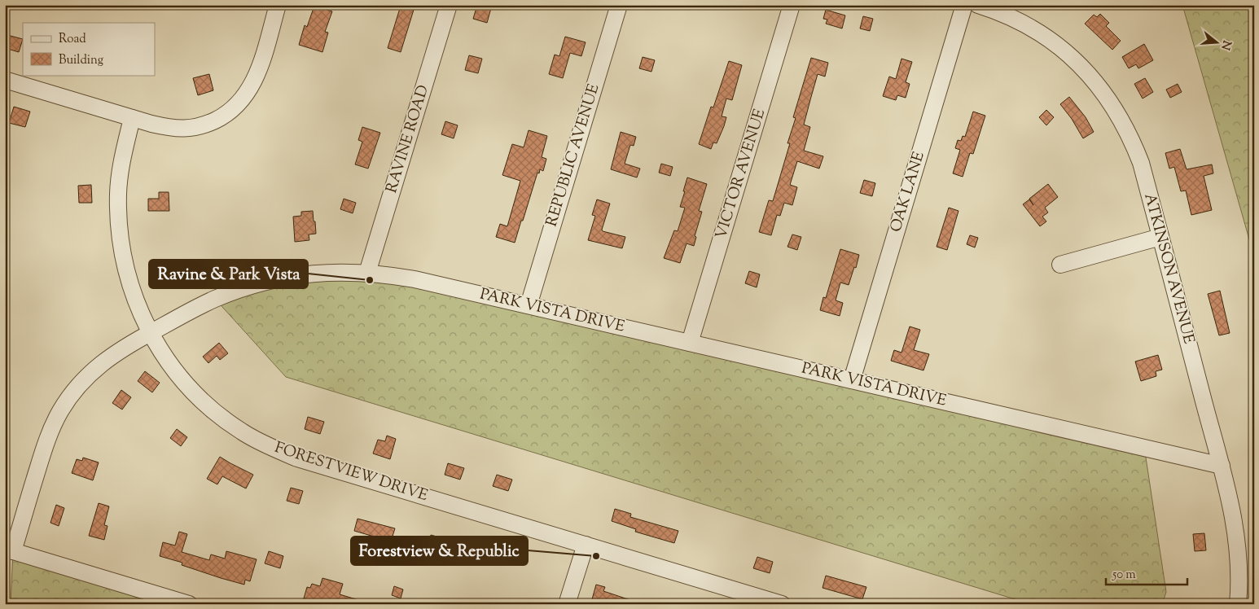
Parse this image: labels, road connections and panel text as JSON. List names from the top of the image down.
{
  "streets": {
    "street": [
      "RAVINE ROAD",
      "REPUBLIC AVENUE",
      "VICTOR AVENUE",
      "OAK LANE",
      "ATKINSON AVENUE",
      "PARK VISTA DRIVE",
      "FORESTVIEW DRIVE"
    ]
  },
  "crossings": [
    ["RAVINE ROAD", "PARK VISTA DRIVE"],
    ["REPUBLIC AVENUE", "PARK VISTA DRIVE"],
    ["VICTOR AVENUE", "PARK VISTA DRIVE"],
    ["OAK LANE", "PARK VISTA DRIVE"],
    ["ATKINSON AVENUE", "PARK VISTA DRIVE"],
    ["PARK VISTA DRIVE", "FORESTVIEW DRIVE"]
  ],
  "places": ["Ravine & Park Vista", "Forestview & Republic"],
  "legend": ["Road", "Building"],
  "scale_bar": "50 m",
  "north": "right"
}
